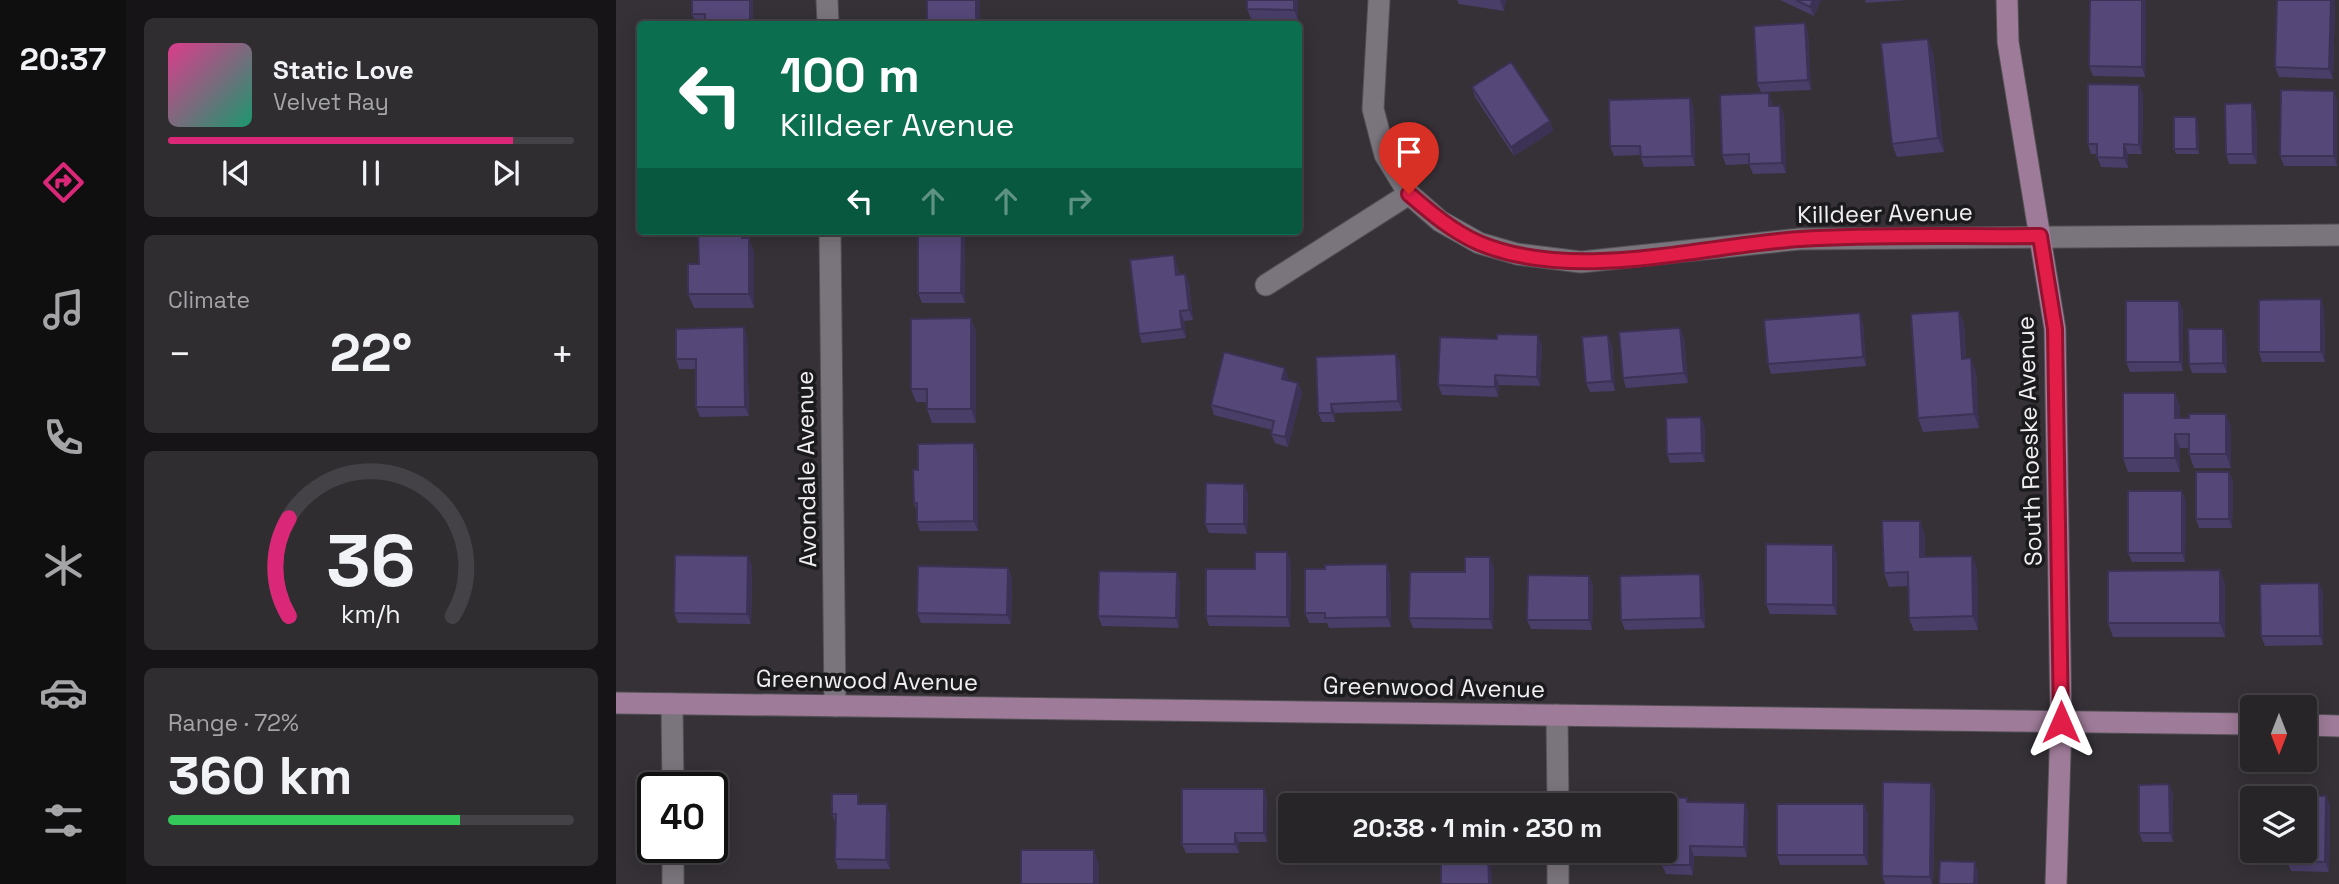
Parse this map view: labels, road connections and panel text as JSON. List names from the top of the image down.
{
  "streets": {
    "street": [
      "Killdeer Avenue",
      "South Roeske Avenue",
      "Avondale Avenue",
      "Greenwood Avenue"
    ]
  },
  "crossings": [
    ["Killdeer Avenue", "South Roeske Avenue"],
    ["South Roeske Avenue", "Greenwood Avenue"],
    ["Avondale Avenue", "Greenwood Avenue"]
  ],
  "north": "bottom",
  "page": {
    "tabs": "20:37",
    "turn": ["100 m", "Killdeer Avenue"],
    "song": ["Static Love", "Velvet Ray"],
    "tile": [
      "Climate",
      ["Range · 72%", "360 km"]
    ],
    "heat": ["−", "22°", "+"],
    "limit": "40",
    "trip": "20:38 · 1 min · 230 m",
    "gauge": ["36", "km/h"]
  }
}
